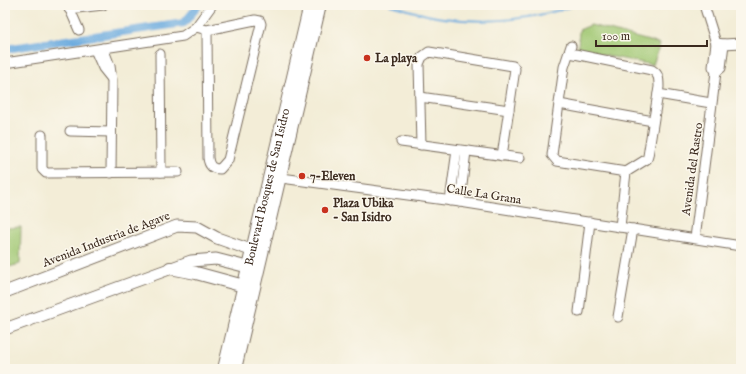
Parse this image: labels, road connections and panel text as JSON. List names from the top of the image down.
{
  "streets": {
    "main road": ["Boulevard Bosques de San Isidro"],
    "street": ["Avenida del Rastro", "Calle La Grana", "Avenida Industria de Agave"]
  },
  "crossings": [
    ["Avenida del Rastro", "Calle La Grana"],
    ["Boulevard Bosques de San Isidro", "Calle La Grana"],
    ["Boulevard Bosques de San Isidro", "Avenida Industria de Agave"]
  ],
  "places": ["La playa", "7-Eleven", "Plaza Ubika - San Isidro"],
  "scale_bar": "100 m"
}
